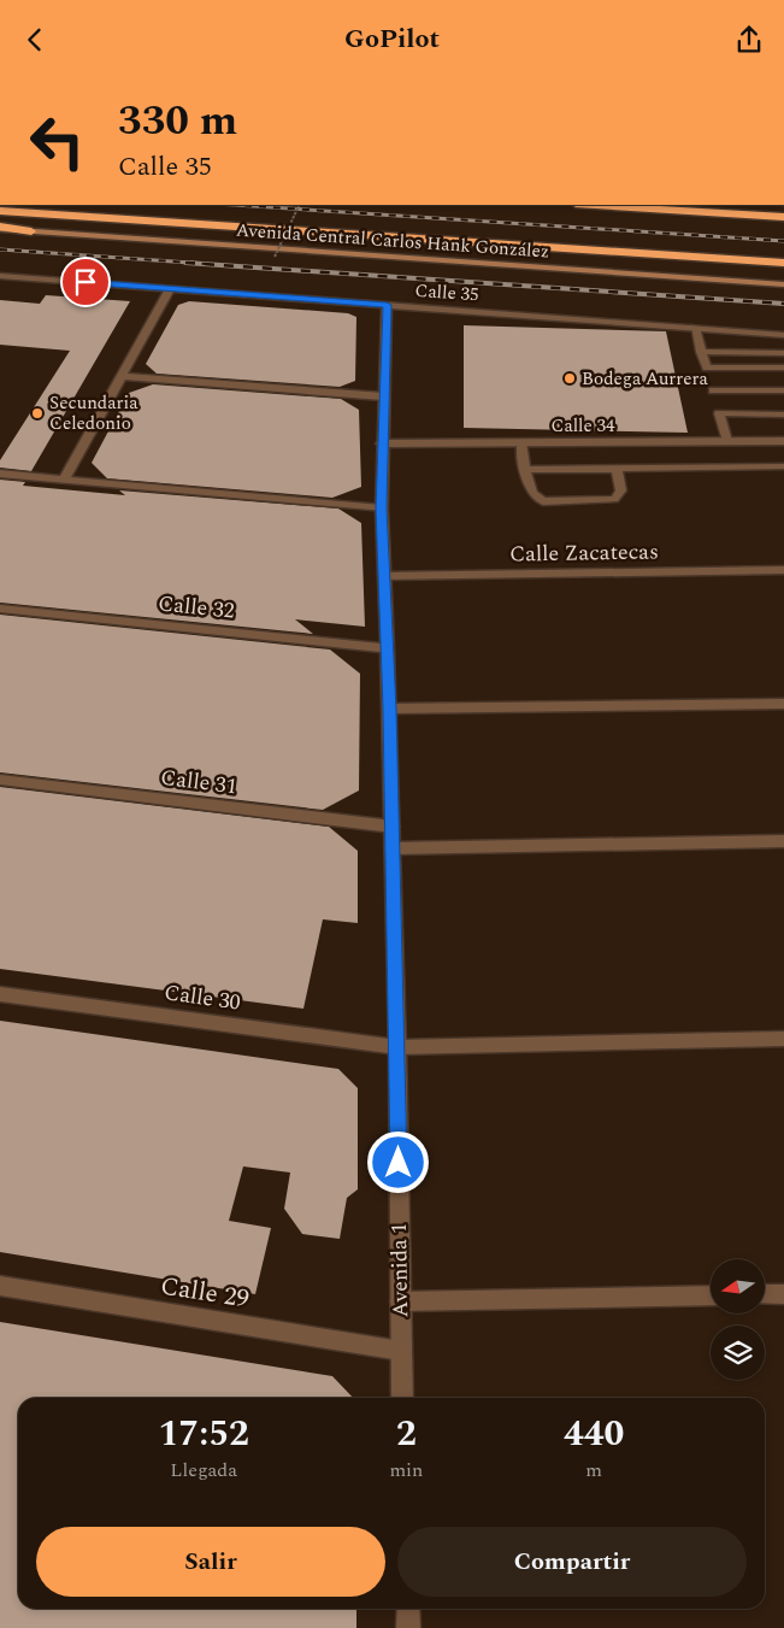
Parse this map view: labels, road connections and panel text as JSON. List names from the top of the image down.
{
  "streets": {
    "highway": ["Avenida Central Carlos Hank González"],
    "street": [
      "Calle 35",
      "Calle 34",
      "Calle Zacatecas",
      "Calle 32",
      "Calle 31",
      "Calle 30",
      "Avenida 1",
      "Calle 29"
    ]
  },
  "crossings": [
    ["Calle 35", "Avenida 1"],
    ["Calle 34", "Avenida 1"],
    ["Calle Zacatecas", "Avenida 1"],
    ["Calle 32", "Avenida 1"],
    ["Calle 31", "Avenida 1"],
    ["Calle 30", "Avenida 1"],
    ["Avenida 1", "Calle 29"]
  ],
  "places": ["Bodega Aurrera", "Secundaria Celedonio"],
  "north": "left",
  "page": {
    "header": "GoPilot",
    "turn": ["330 m", "Calle 35"],
    "eta": [
      "17:52",
      "Llegada",
      "2",
      "min",
      "440",
      "m"
    ],
    "buttons": ["Salir", "Compartir"]
  }
}
